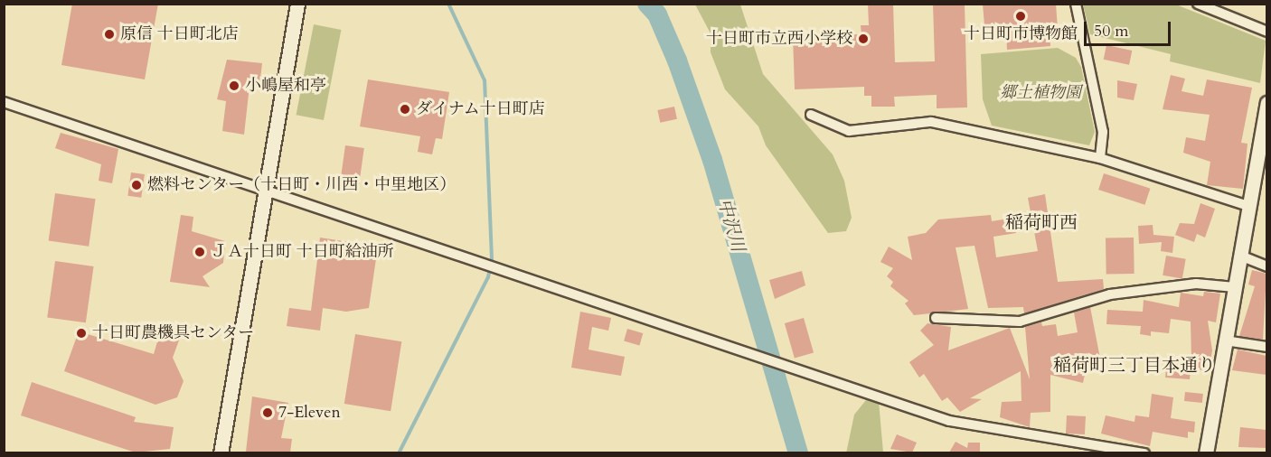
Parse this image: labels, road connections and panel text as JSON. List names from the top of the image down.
{
  "districts": ["稲荷町西", "稲荷町三丁目本通り"],
  "water": ["中沢川"],
  "parks": ["郷土植物園"],
  "places": [
    "十日町市博物館",
    "原信 十日町北店",
    "十日町市立西小学校",
    "小嶋屋和亭",
    "ダイナム十日町店",
    "燃料センター（十日町・川西・中里地区）",
    "ＪＡ十日町 十日町給油所",
    "十日町農機具センター",
    "7-Eleven"
  ],
  "scale_bar": "50 m"
}
